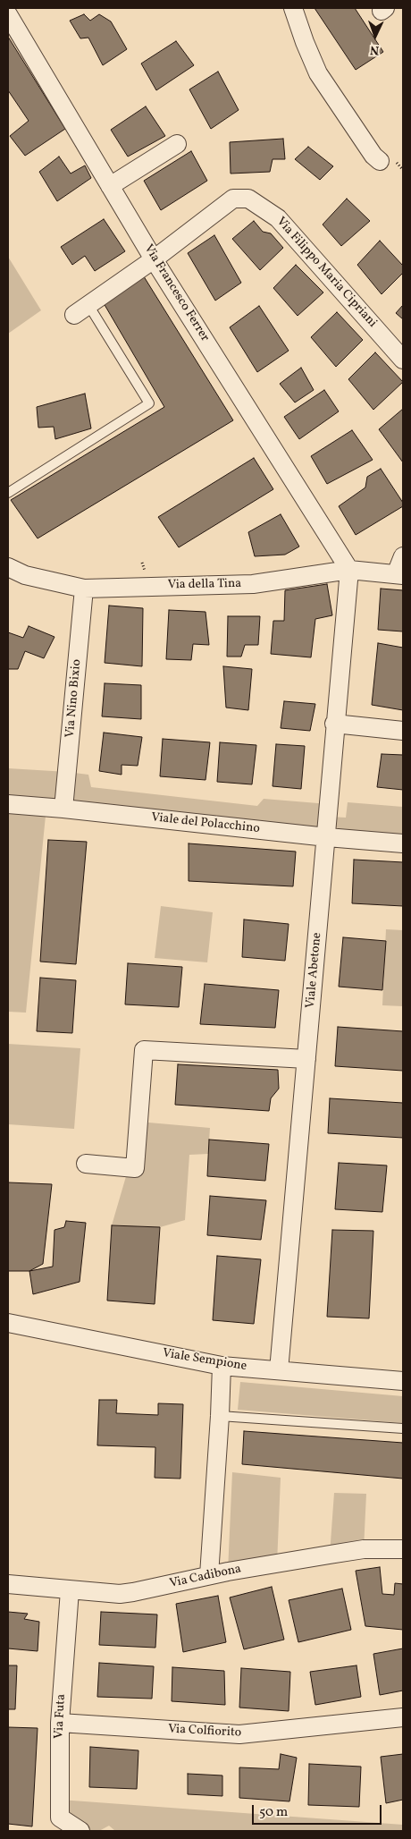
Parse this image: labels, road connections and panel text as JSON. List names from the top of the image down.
{
  "streets": {
    "street": [
      "Via Filippo Maria Cipriani",
      "Via Francesco Ferrer",
      "Via della Tina",
      "Via Nino Bixio",
      "Viale del Polacchino",
      "Viale Abetone",
      "Viale Sempione",
      "Via Cadibona",
      "Via Futa",
      "Via Colfiorito"
    ]
  },
  "crossings": [
    ["Via Filippo Maria Cipriani", "Via Francesco Ferrer"],
    ["Via Francesco Ferrer", "Via della Tina"],
    ["Via Francesco Ferrer", "Viale Abetone"],
    ["Via della Tina", "Via Nino Bixio"],
    ["Via della Tina", "Viale Abetone"],
    ["Via Nino Bixio", "Viale del Polacchino"],
    ["Viale del Polacchino", "Viale Abetone"],
    ["Viale Abetone", "Viale Sempione"],
    ["Via Cadibona", "Via Futa"],
    ["Via Futa", "Via Colfiorito"]
  ],
  "scale_bar": "50 m",
  "north": "bottom"
}
